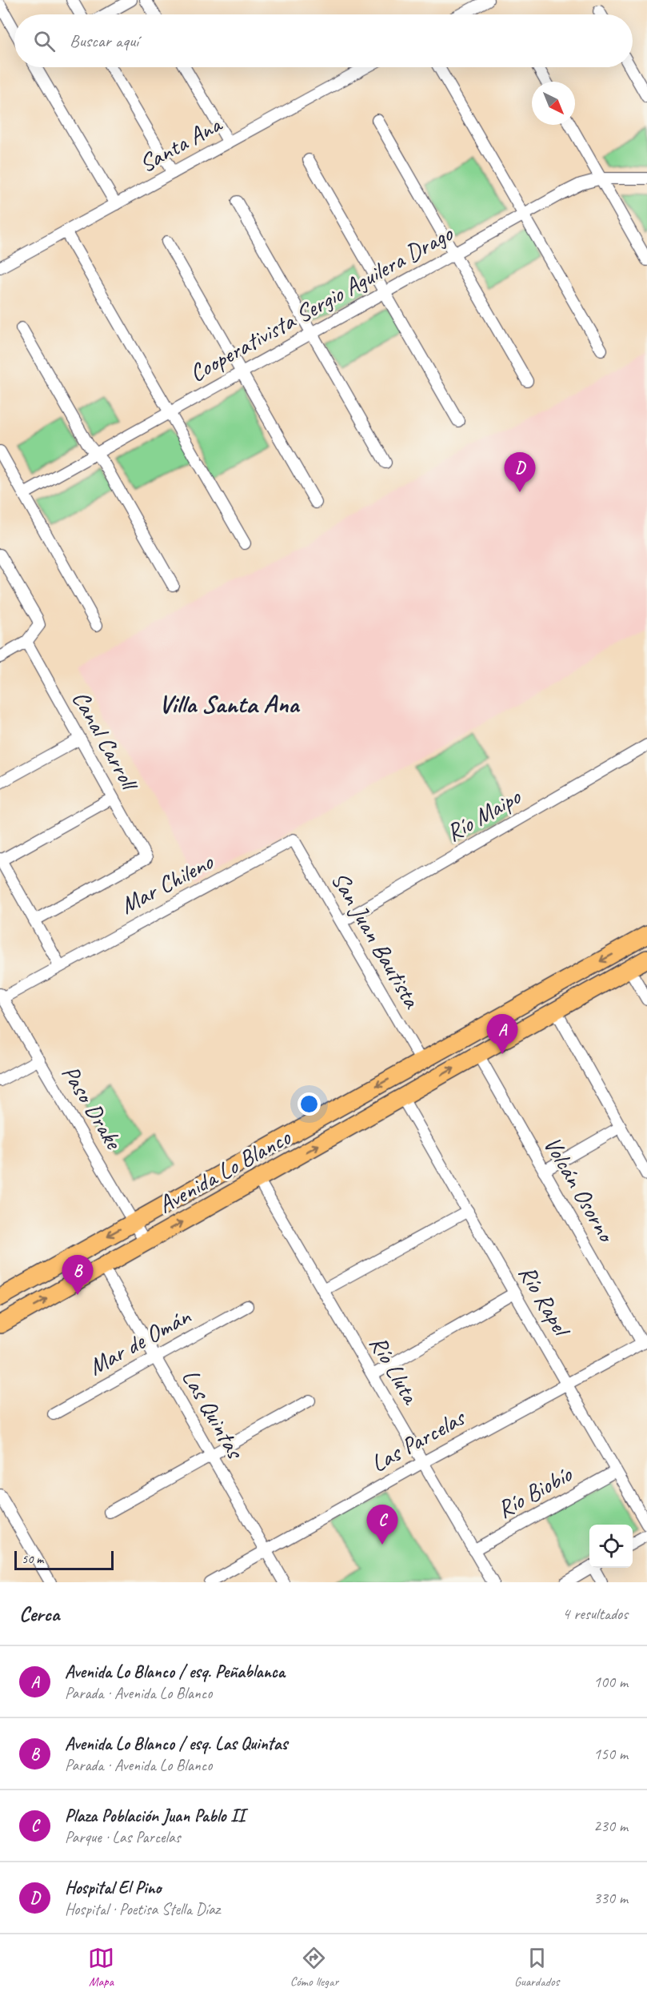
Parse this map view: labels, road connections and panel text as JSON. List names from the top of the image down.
{
  "streets": {
    "main road": ["Avenida Lo Blanco"],
    "street": [
      "Santa Ana",
      "Cooperativista Sergio Aguilera Drago",
      "Canal Carroll",
      "Río Maipo",
      "Mar Chileno",
      "San Juan Bautista",
      "Paso Drake",
      "Volcán Osorno",
      "Río Rapel",
      "Mar de Omán",
      "Río Lluta",
      "Las Quintas",
      "Las Parcelas",
      "Río Biobío"
    ]
  },
  "crossings": [
    ["Río Maipo", "San Juan Bautista"],
    ["Mar Chileno", "San Juan Bautista"],
    ["Mar Chileno", "Paso Drake"],
    ["San Juan Bautista", "Avenida Lo Blanco"],
    ["Paso Drake", "Avenida Lo Blanco"],
    ["Avenida Lo Blanco", "Volcán Osorno"],
    ["Avenida Lo Blanco", "Río Rapel"],
    ["Avenida Lo Blanco", "Río Lluta"],
    ["Avenida Lo Blanco", "Las Quintas"],
    ["Volcán Osorno", "Las Parcelas"],
    ["Río Rapel", "Las Parcelas"],
    ["Río Rapel", "Río Biobío"],
    ["Mar de Omán", "Las Quintas"],
    ["Río Lluta", "Las Parcelas"],
    ["Río Lluta", "Río Biobío"],
    ["Las Quintas", "Las Parcelas"]
  ],
  "districts": ["Villa Santa Ana"],
  "scale_bar": "50 m",
  "north": "bottom right",
  "page": {
    "search": "Buscar aquí",
    "pins": [
      "D",
      "A",
      "B",
      "C"
    ],
    "scale": "50 m",
    "heading": ["Cerca", "4 resultados"],
    "list": [
      {
        "mark": "A",
        "name": "Avenida Lo Blanco / esq. Peñablanca",
        "note": "Parada · Avenida Lo Blanco",
        "value": "100 m"
      },
      {
        "mark": "B",
        "name": "Avenida Lo Blanco / esq. Las Quintas",
        "note": "Parada · Avenida Lo Blanco",
        "value": "150 m"
      },
      {
        "mark": "C",
        "name": "Plaza Población Juan Pablo II",
        "note": "Parque · Las Parcelas",
        "value": "230 m"
      },
      {
        "mark": "D",
        "name": "Hospital El Pino",
        "note": "Hospital · Poetisa Stella Díaz",
        "value": "330 m"
      }
    ],
    "nav": ["Mapa", "Cómo llegar", "Guardados"]
  }
}
